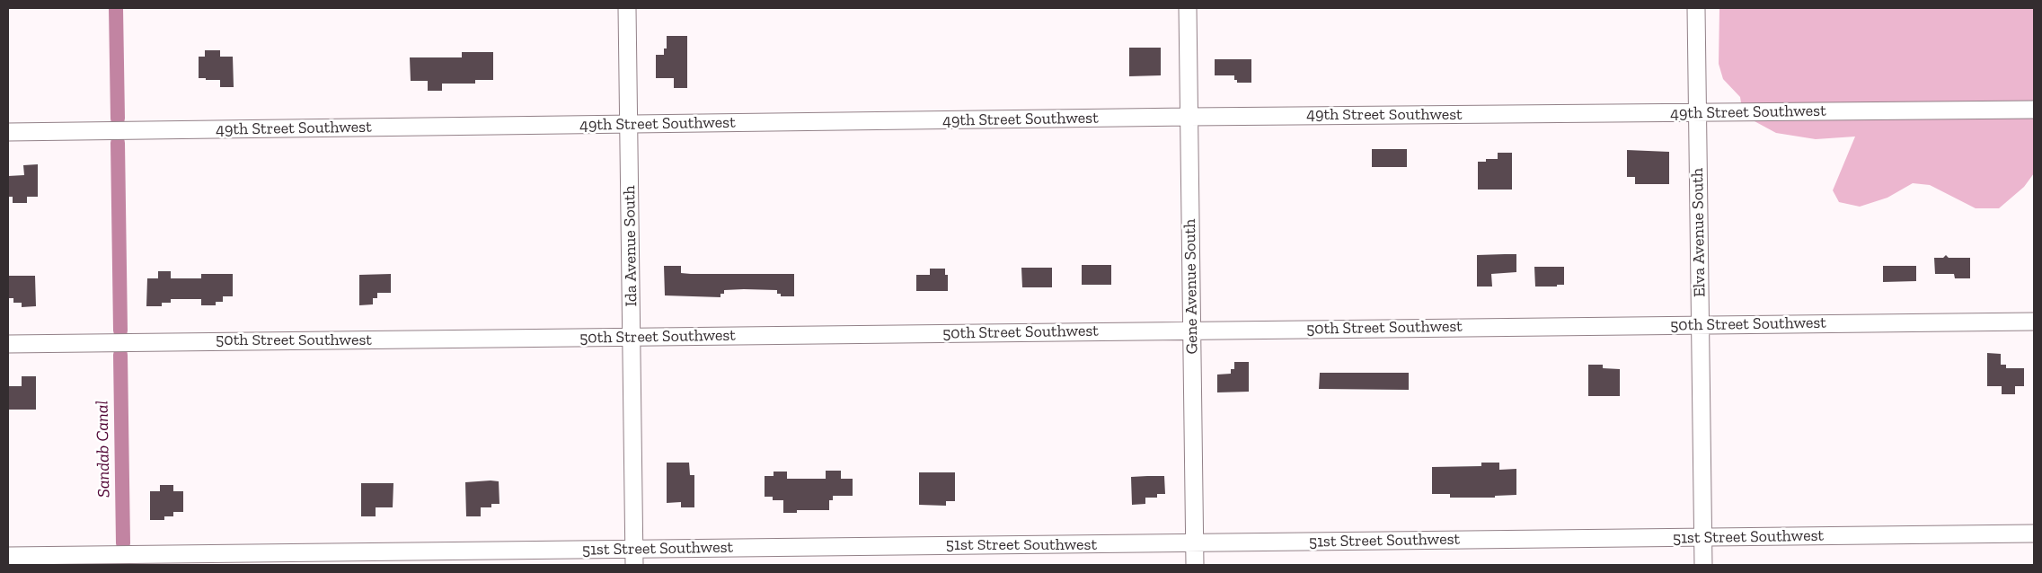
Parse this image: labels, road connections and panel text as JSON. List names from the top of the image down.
{
  "streets": {
    "street": [
      "49th Street Southwest",
      "Elva Avenue South",
      "Ida Avenue South",
      "Gene Avenue South",
      "50th Street Southwest",
      "51st Street Southwest"
    ]
  },
  "crossings": [
    ["49th Street Southwest", "Elva Avenue South"],
    ["49th Street Southwest", "Ida Avenue South"],
    ["49th Street Southwest", "Gene Avenue South"],
    ["Elva Avenue South", "50th Street Southwest"],
    ["Elva Avenue South", "51st Street Southwest"],
    ["Ida Avenue South", "50th Street Southwest"],
    ["Ida Avenue South", "51st Street Southwest"],
    ["Gene Avenue South", "50th Street Southwest"],
    ["Gene Avenue South", "51st Street Southwest"]
  ],
  "water": ["Sandab Canal"]
}
